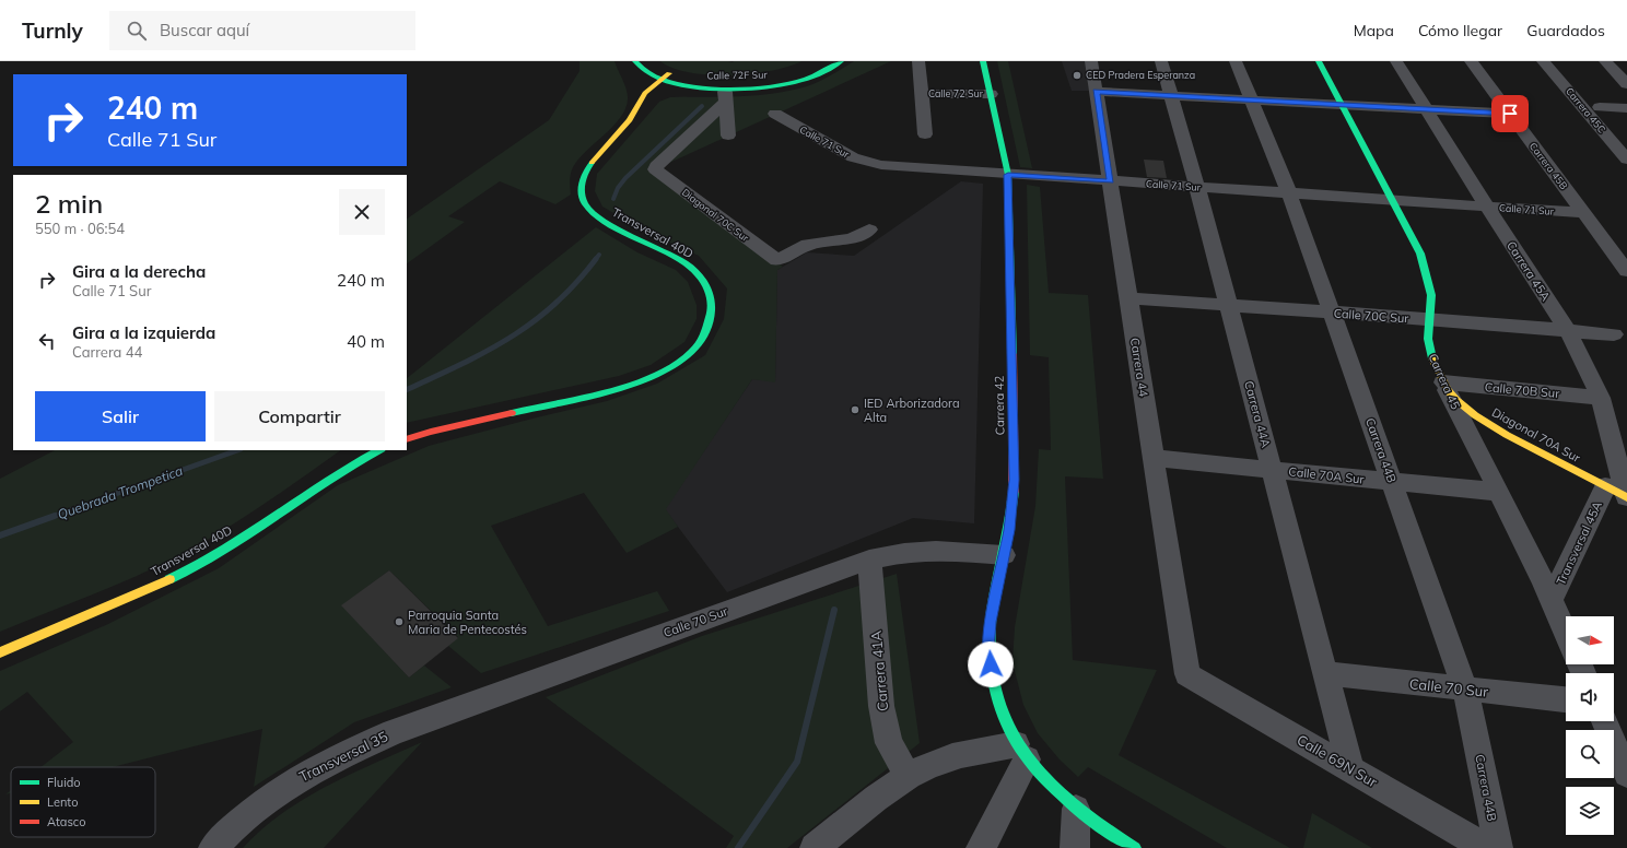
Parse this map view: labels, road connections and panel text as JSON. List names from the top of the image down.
{
  "streets": {
    "street": [
      "Calle 72F Sur",
      "Calle 72 Sur",
      "Carrera 45C",
      "Calle 71 Sur",
      "Carrera 45B",
      "Diagonal 70C Sur",
      "Transversal 40D",
      "Carrera 45A",
      "Calle 70C Sur",
      "Carrera 44",
      "Carrera 45",
      "Calle 70B Sur",
      "Carrera 42",
      "Carrera 44A",
      "Diagonal 70A Sur",
      "Carrera 44B",
      "Calle 70A Sur",
      "Transversal 45A",
      "Calle 70 Sur",
      "Carrera 41A",
      "Transversal 35",
      "Calle 69N Sur"
    ]
  },
  "crossings": [
    ["Calle 72F Sur", "Diagonal 70C Sur"],
    ["Calle 72F Sur", "Transversal 40D"],
    ["Calle 72 Sur", "Carrera 42"],
    ["Calle 71 Sur", "Carrera 45B"],
    ["Calle 71 Sur", "Carrera 45A"],
    ["Calle 71 Sur", "Carrera 44"],
    ["Calle 71 Sur", "Carrera 45"],
    ["Calle 71 Sur", "Carrera 42"],
    ["Calle 71 Sur", "Carrera 44A"],
    ["Calle 71 Sur", "Carrera 44B"],
    ["Carrera 45A", "Calle 70C Sur"],
    ["Carrera 45A", "Calle 70B Sur"],
    ["Carrera 45A", "Diagonal 70A Sur"],
    ["Calle 70C Sur", "Carrera 44"],
    ["Calle 70C Sur", "Carrera 45"],
    ["Calle 70C Sur", "Carrera 44A"],
    ["Calle 70C Sur", "Carrera 44B"],
    ["Carrera 44", "Calle 70A Sur"],
    ["Carrera 44", "Calle 69N Sur"],
    ["Carrera 45", "Calle 70B Sur"],
    ["Carrera 45", "Diagonal 70A Sur"],
    ["Carrera 45", "Calle 70A Sur"],
    ["Carrera 45", "Transversal 45A"],
    ["Calle 70B Sur", "Diagonal 70A Sur"],
    ["Carrera 42", "Calle 70 Sur"],
    ["Carrera 44A", "Calle 70A Sur"],
    ["Carrera 44A", "Calle 70 Sur"],
    ["Carrera 44A", "Calle 69N Sur"],
    ["Diagonal 70A Sur", "Transversal 45A"],
    ["Carrera 44B", "Calle 70A Sur"],
    ["Carrera 44B", "Calle 70 Sur"],
    ["Calle 70 Sur", "Carrera 41A"],
    ["Calle 70 Sur", "Transversal 35"]
  ],
  "water": ["Quebrada Trompetica"],
  "places": ["CED Pradera Esperanza", "IED Arborizadora Alta", "Parroquia Santa Maria de Pentecostés"],
  "legend": ["Fluido", "Lento", "Atasco"],
  "north": "right",
  "page": {
    "header": "Turnly",
    "search": "Buscar aquí",
    "nav": ["Mapa", "Cómo llegar", "Guardados"],
    "turn": ["240 m", "Calle 71 Sur"],
    "heading": ["2 min", "550 m · 06:54"],
    "list": [
      {
        "name": "Gira a la derecha",
        "note": "Calle 71 Sur",
        "value": "240 m"
      },
      {
        "name": "Gira a la izquierda",
        "note": "Carrera 44",
        "value": "40 m"
      }
    ],
    "buttons": ["Salir", "Compartir"]
  }
}
